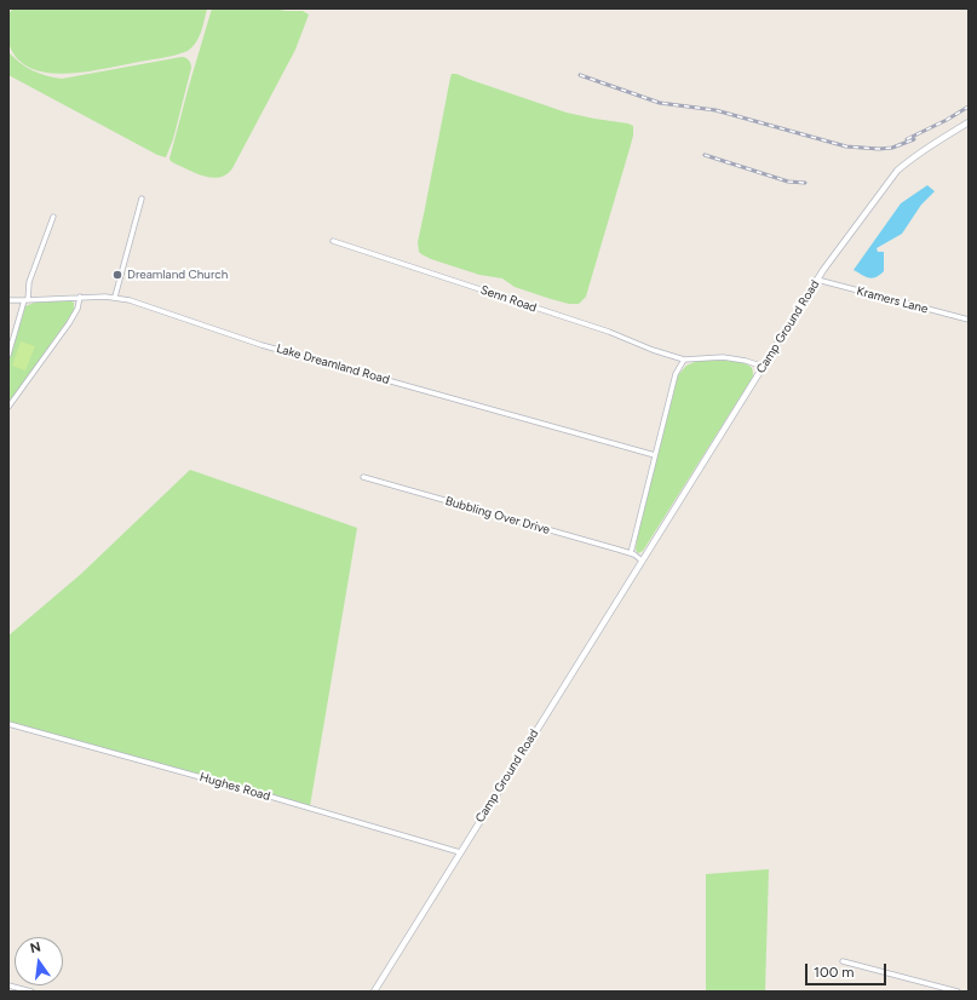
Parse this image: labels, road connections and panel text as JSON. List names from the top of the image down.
{
  "streets": {
    "street": [
      "Senn Road",
      "Kramers Lane",
      "Camp Ground Road",
      "Lake Dreamland Road",
      "Bubbling Over Drive",
      "Hughes Road"
    ]
  },
  "crossings": [
    ["Kramers Lane", "Camp Ground Road"],
    ["Camp Ground Road", "Hughes Road"]
  ],
  "places": ["Dreamland Church"],
  "scale_bar": "100 m",
  "north": "top"
}
